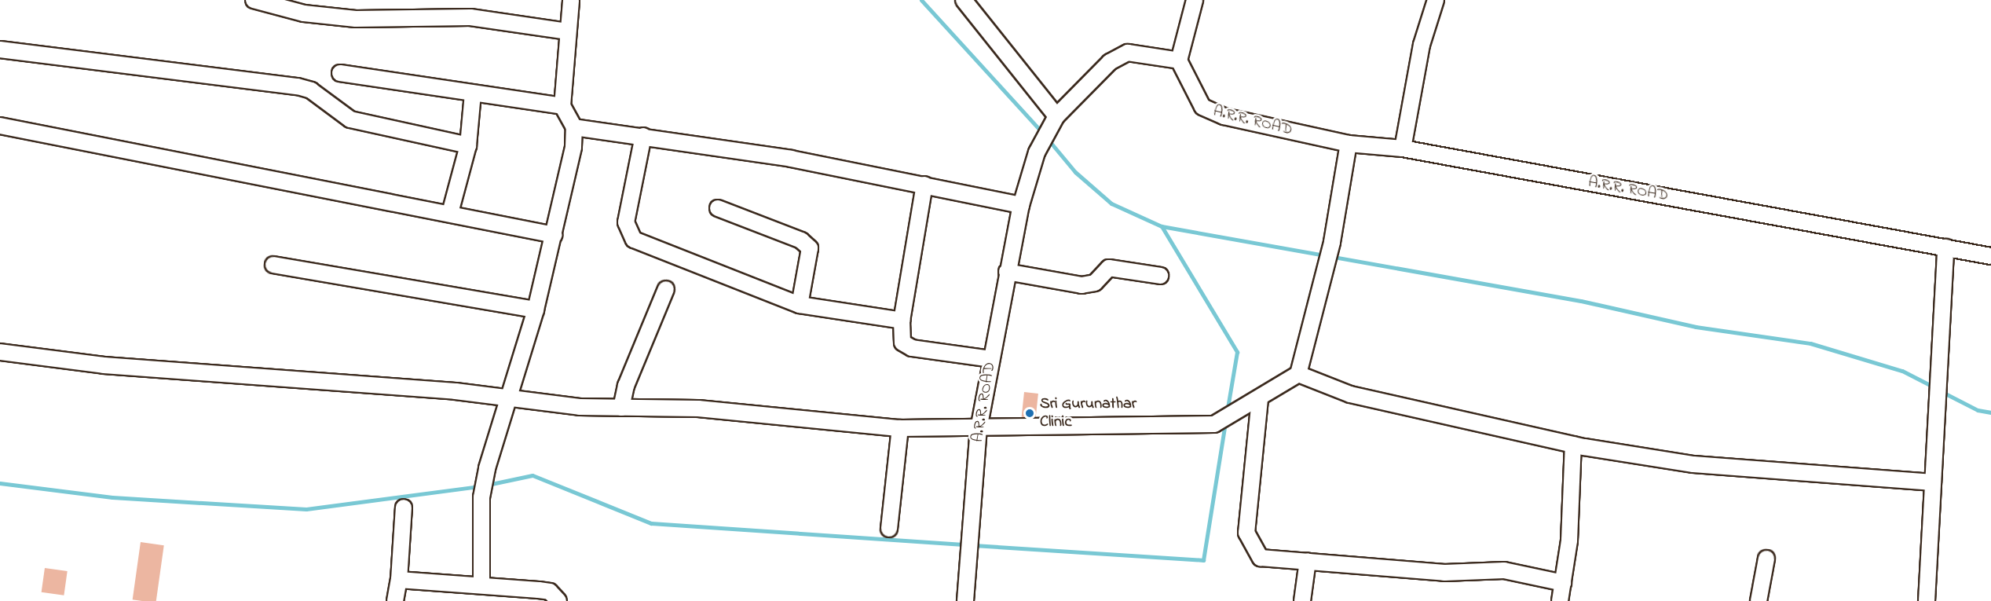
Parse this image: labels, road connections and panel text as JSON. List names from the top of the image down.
{
  "streets": {
    "street": ["A.R.R. ROAD"]
  },
  "places": ["Sri Gurunathar Clinic"]
}
